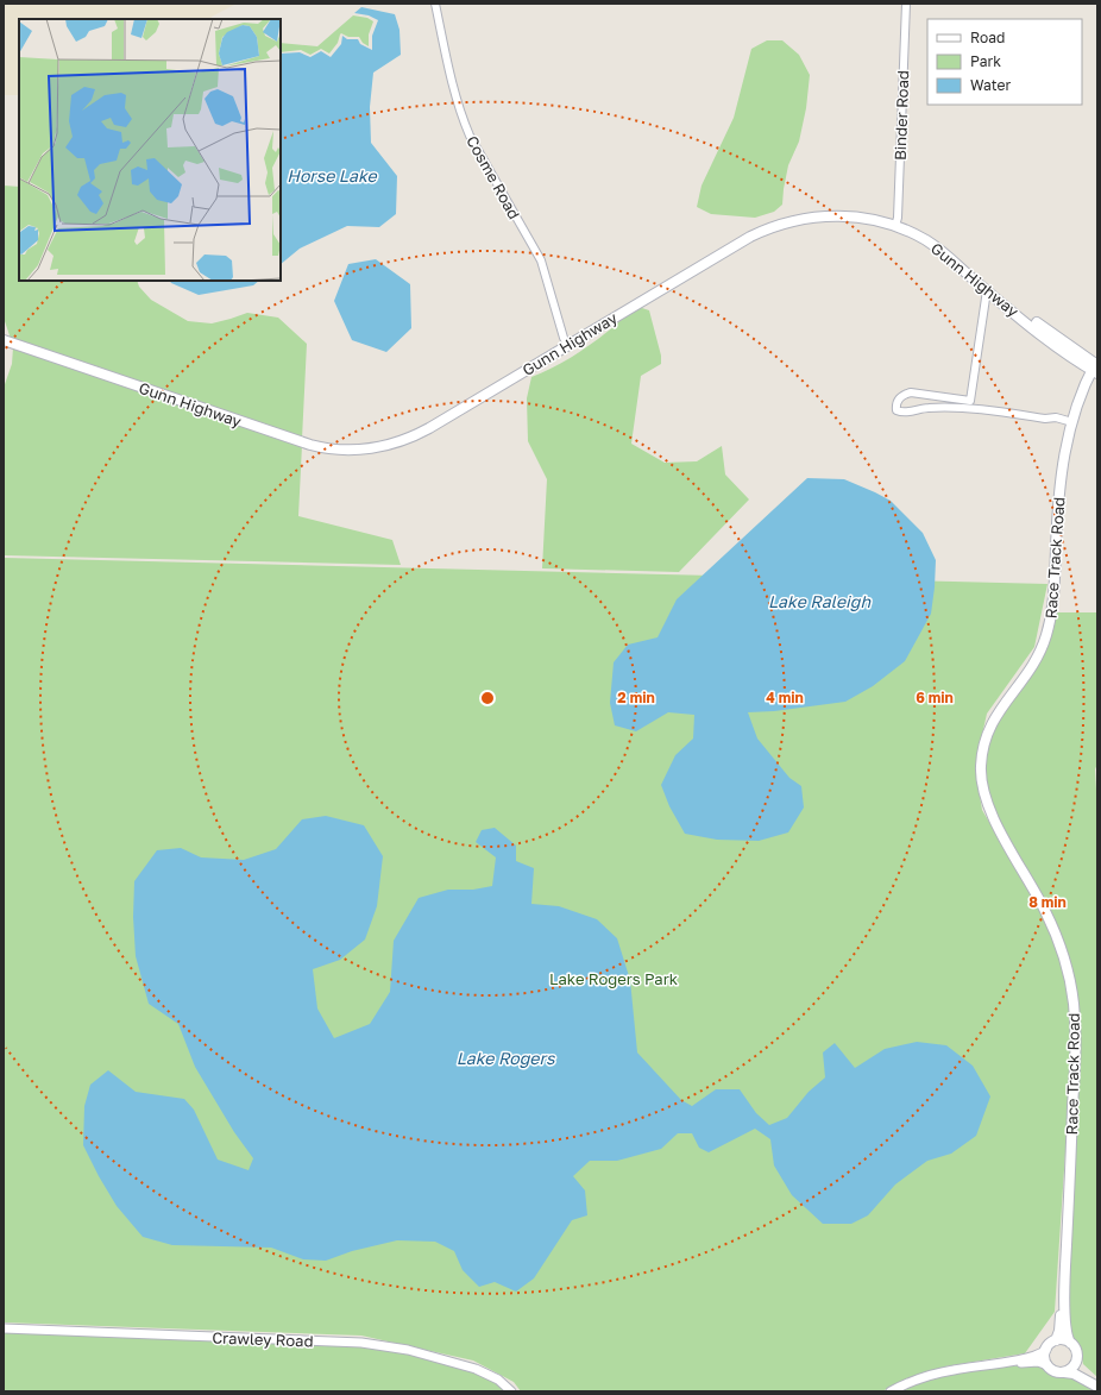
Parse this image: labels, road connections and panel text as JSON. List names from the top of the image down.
{
  "streets": {
    "main road": ["Gunn Highway", "Race Track Road"],
    "street": ["Binder Road", "Cosme Road", "Crawley Road"]
  },
  "crossings": [
    ["Binder Road", "Gunn Highway"],
    ["Cosme Road", "Gunn Highway"],
    ["Gunn Highway", "Race Track Road"]
  ],
  "water": ["Horse Lake", "Lake Raleigh", "Lake Rogers"],
  "parks": ["Lake Rogers Park"],
  "legend": ["Road", "Park", "Water"],
  "rings": [
    "2 min",
    "4 min",
    "6 min",
    "8 min"
  ]
}
